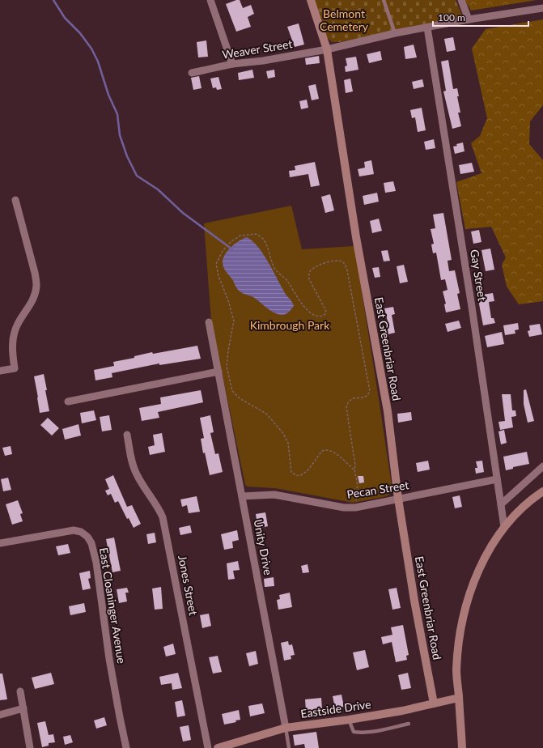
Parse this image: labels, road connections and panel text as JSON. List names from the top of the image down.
{
  "streets": {
    "street": [
      "Weaver Street",
      "Gay Street",
      "East Greenbriar Road",
      "Pecan Street",
      "Unity Drive",
      "Jones Street",
      "East Cloaninger Avenue",
      "Eastside Drive"
    ]
  },
  "crossings": [
    ["Weaver Street", "Gay Street"],
    ["Weaver Street", "East Greenbriar Road"],
    ["Gay Street", "Pecan Street"],
    ["East Greenbriar Road", "Pecan Street"],
    ["East Greenbriar Road", "Eastside Drive"],
    ["Pecan Street", "Unity Drive"],
    ["Unity Drive", "Eastside Drive"]
  ],
  "parks": ["Belmont Cemetery", "Kimbrough Park"],
  "scale_bar": "100 m"
}
